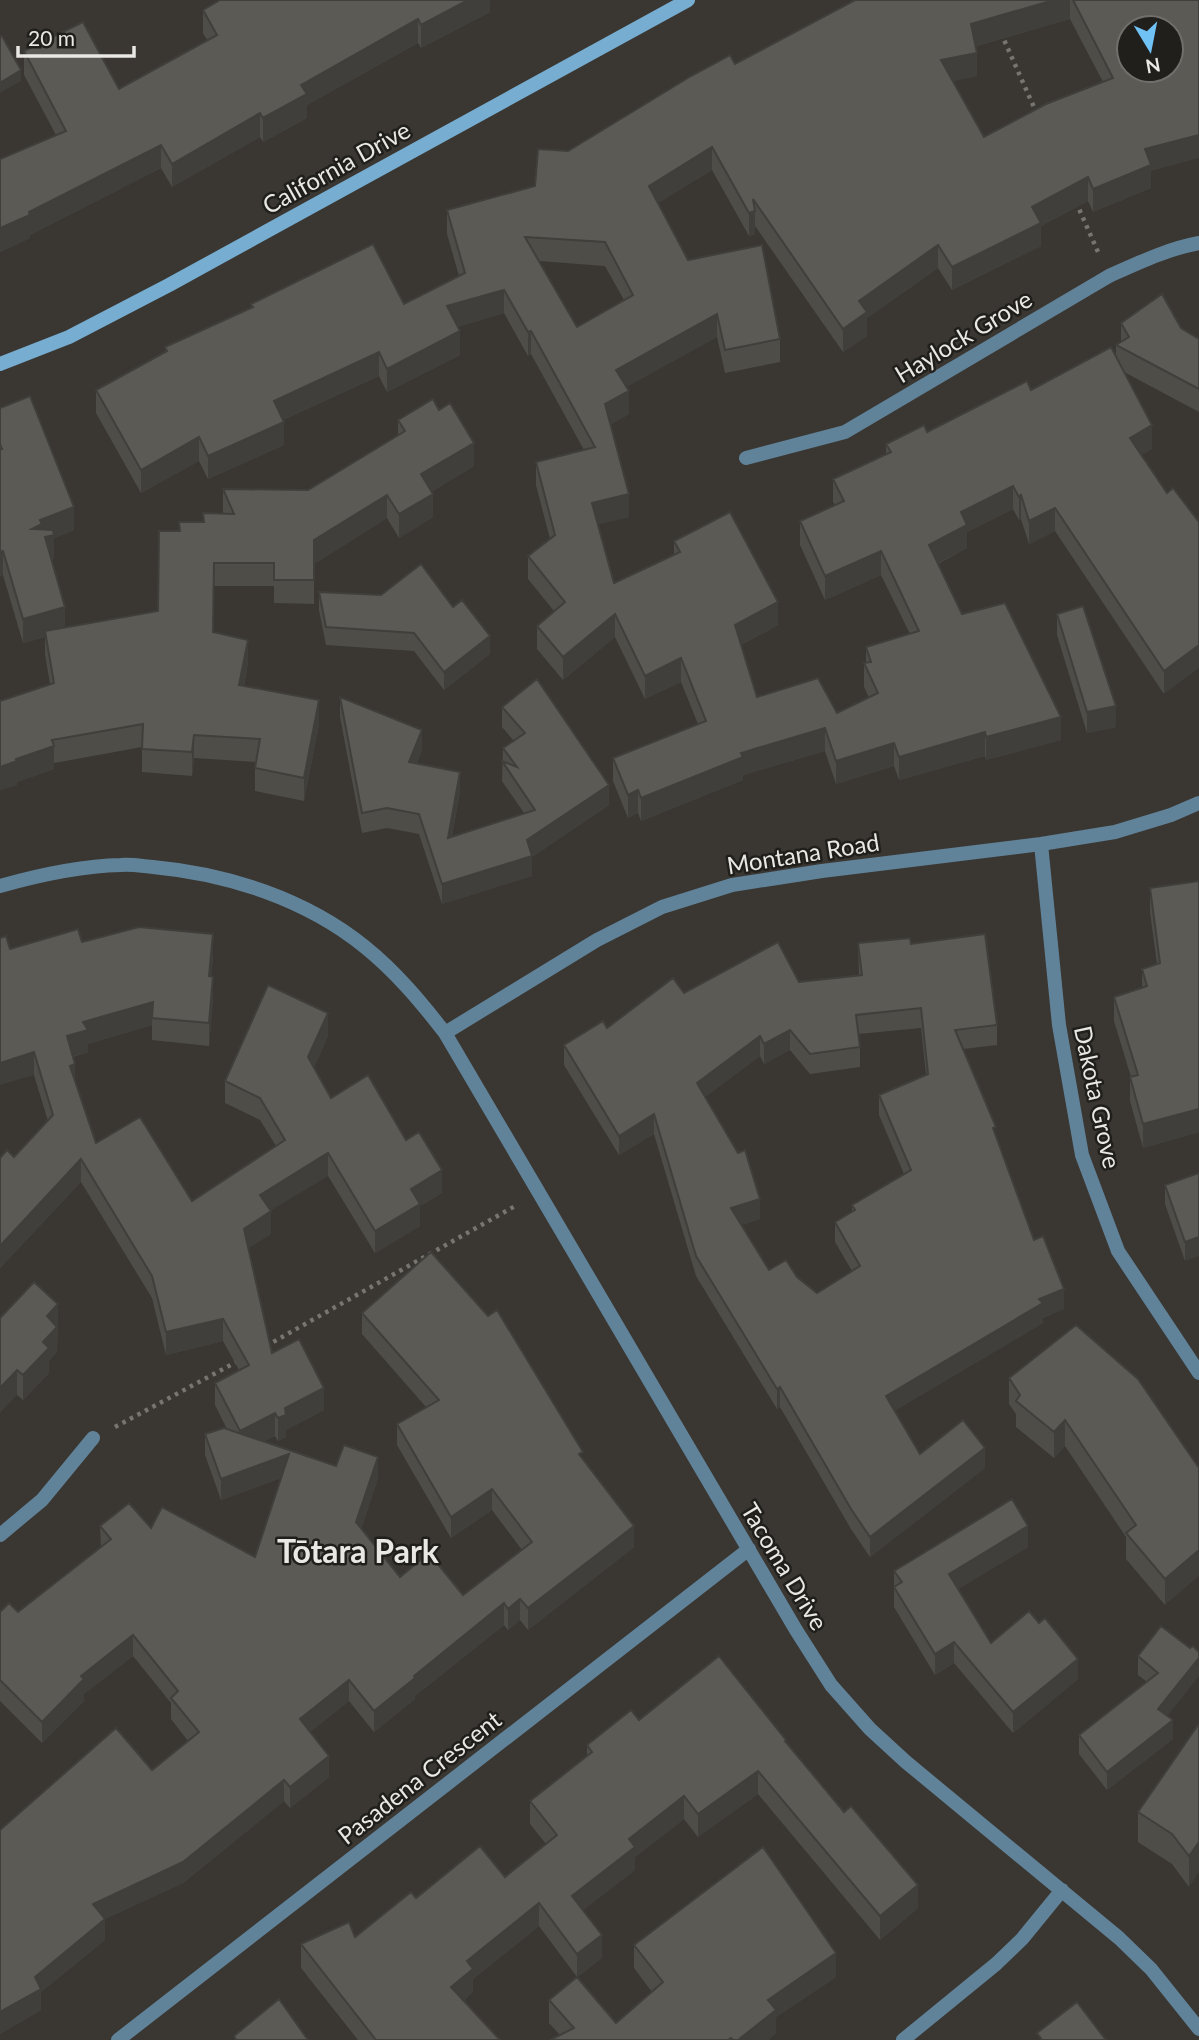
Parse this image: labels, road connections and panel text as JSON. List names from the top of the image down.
{
  "streets": {
    "street": [
      "California Drive",
      "Haylock Grove",
      "Montana Road",
      "Dakota Grove",
      "Tacoma Drive",
      "Pasadena Crescent"
    ]
  },
  "crossings": [
    ["Montana Road", "Dakota Grove"],
    ["Montana Road", "Tacoma Drive"],
    ["Tacoma Drive", "Pasadena Crescent"]
  ],
  "districts": ["Tōtara Park"],
  "scale_bar": "20 m",
  "north": "bottom"
}
